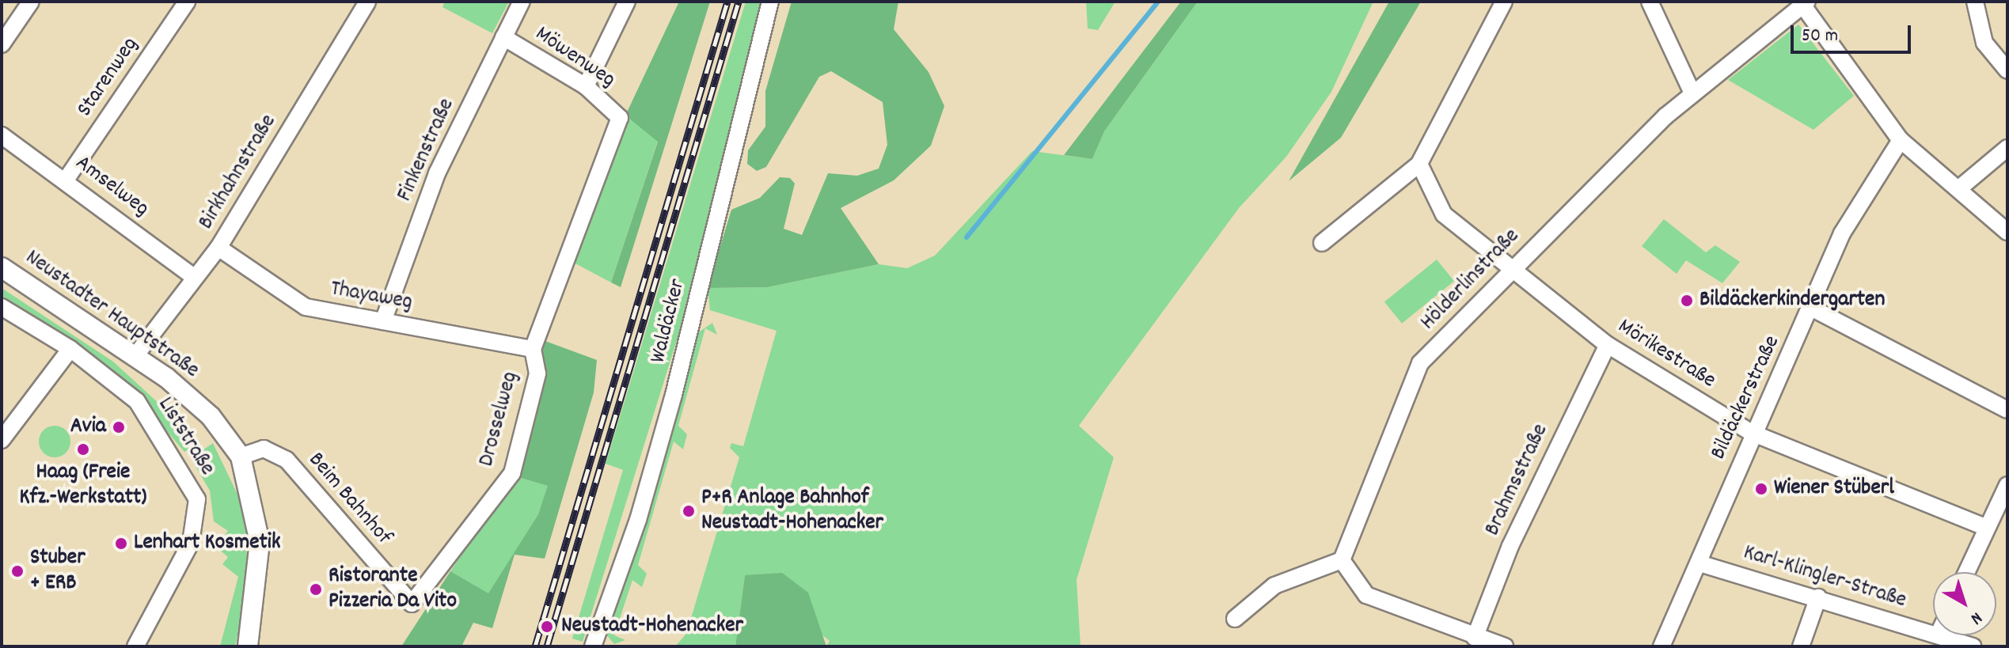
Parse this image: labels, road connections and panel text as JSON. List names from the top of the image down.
{
  "streets": {
    "street": [
      "Möwenweg",
      "Starenweg",
      "Finkenstraße",
      "Birkhahnstraße",
      "Amselweg",
      "Hölderlinstraße",
      "Thayaweg",
      "Neustadter Hauptstraße",
      "Waldäcker",
      "Mörikestraße",
      "Bildäckerstraße",
      "Drosselweg",
      "Liststraße",
      "Brahmsstraße",
      "Beim Bahnhof",
      "Karl-Klingler-Straße"
    ]
  },
  "crossings": [
    ["Möwenweg", "Finkenstraße"],
    ["Möwenweg", "Drosselweg"],
    ["Starenweg", "Amselweg"],
    ["Finkenstraße", "Thayaweg"],
    ["Birkhahnstraße", "Amselweg"],
    ["Birkhahnstraße", "Thayaweg"],
    ["Birkhahnstraße", "Neustadter Hauptstraße"],
    ["Hölderlinstraße", "Mörikestraße"],
    ["Thayaweg", "Drosselweg"],
    ["Neustadter Hauptstraße", "Beim Bahnhof"],
    ["Mörikestraße", "Bildäckerstraße"],
    ["Mörikestraße", "Brahmsstraße"],
    ["Bildäckerstraße", "Karl-Klingler-Straße"],
    ["Drosselweg", "Beim Bahnhof"]
  ],
  "places": [
    "Bildäckerkindergarten",
    "Avia",
    "Haag (Freie Kfz.-Werkstatt)",
    "Wiener Stüberl",
    "P+R Anlage Bahnhof Neustadt-Hohenacker",
    "Lenhart Kosmetik",
    "Stuber + ERB",
    "Ristorante Pizzeria Da Vito",
    "Neustadt-Hohenacker"
  ],
  "scale_bar": "50 m",
  "north": "bottom right"
}
